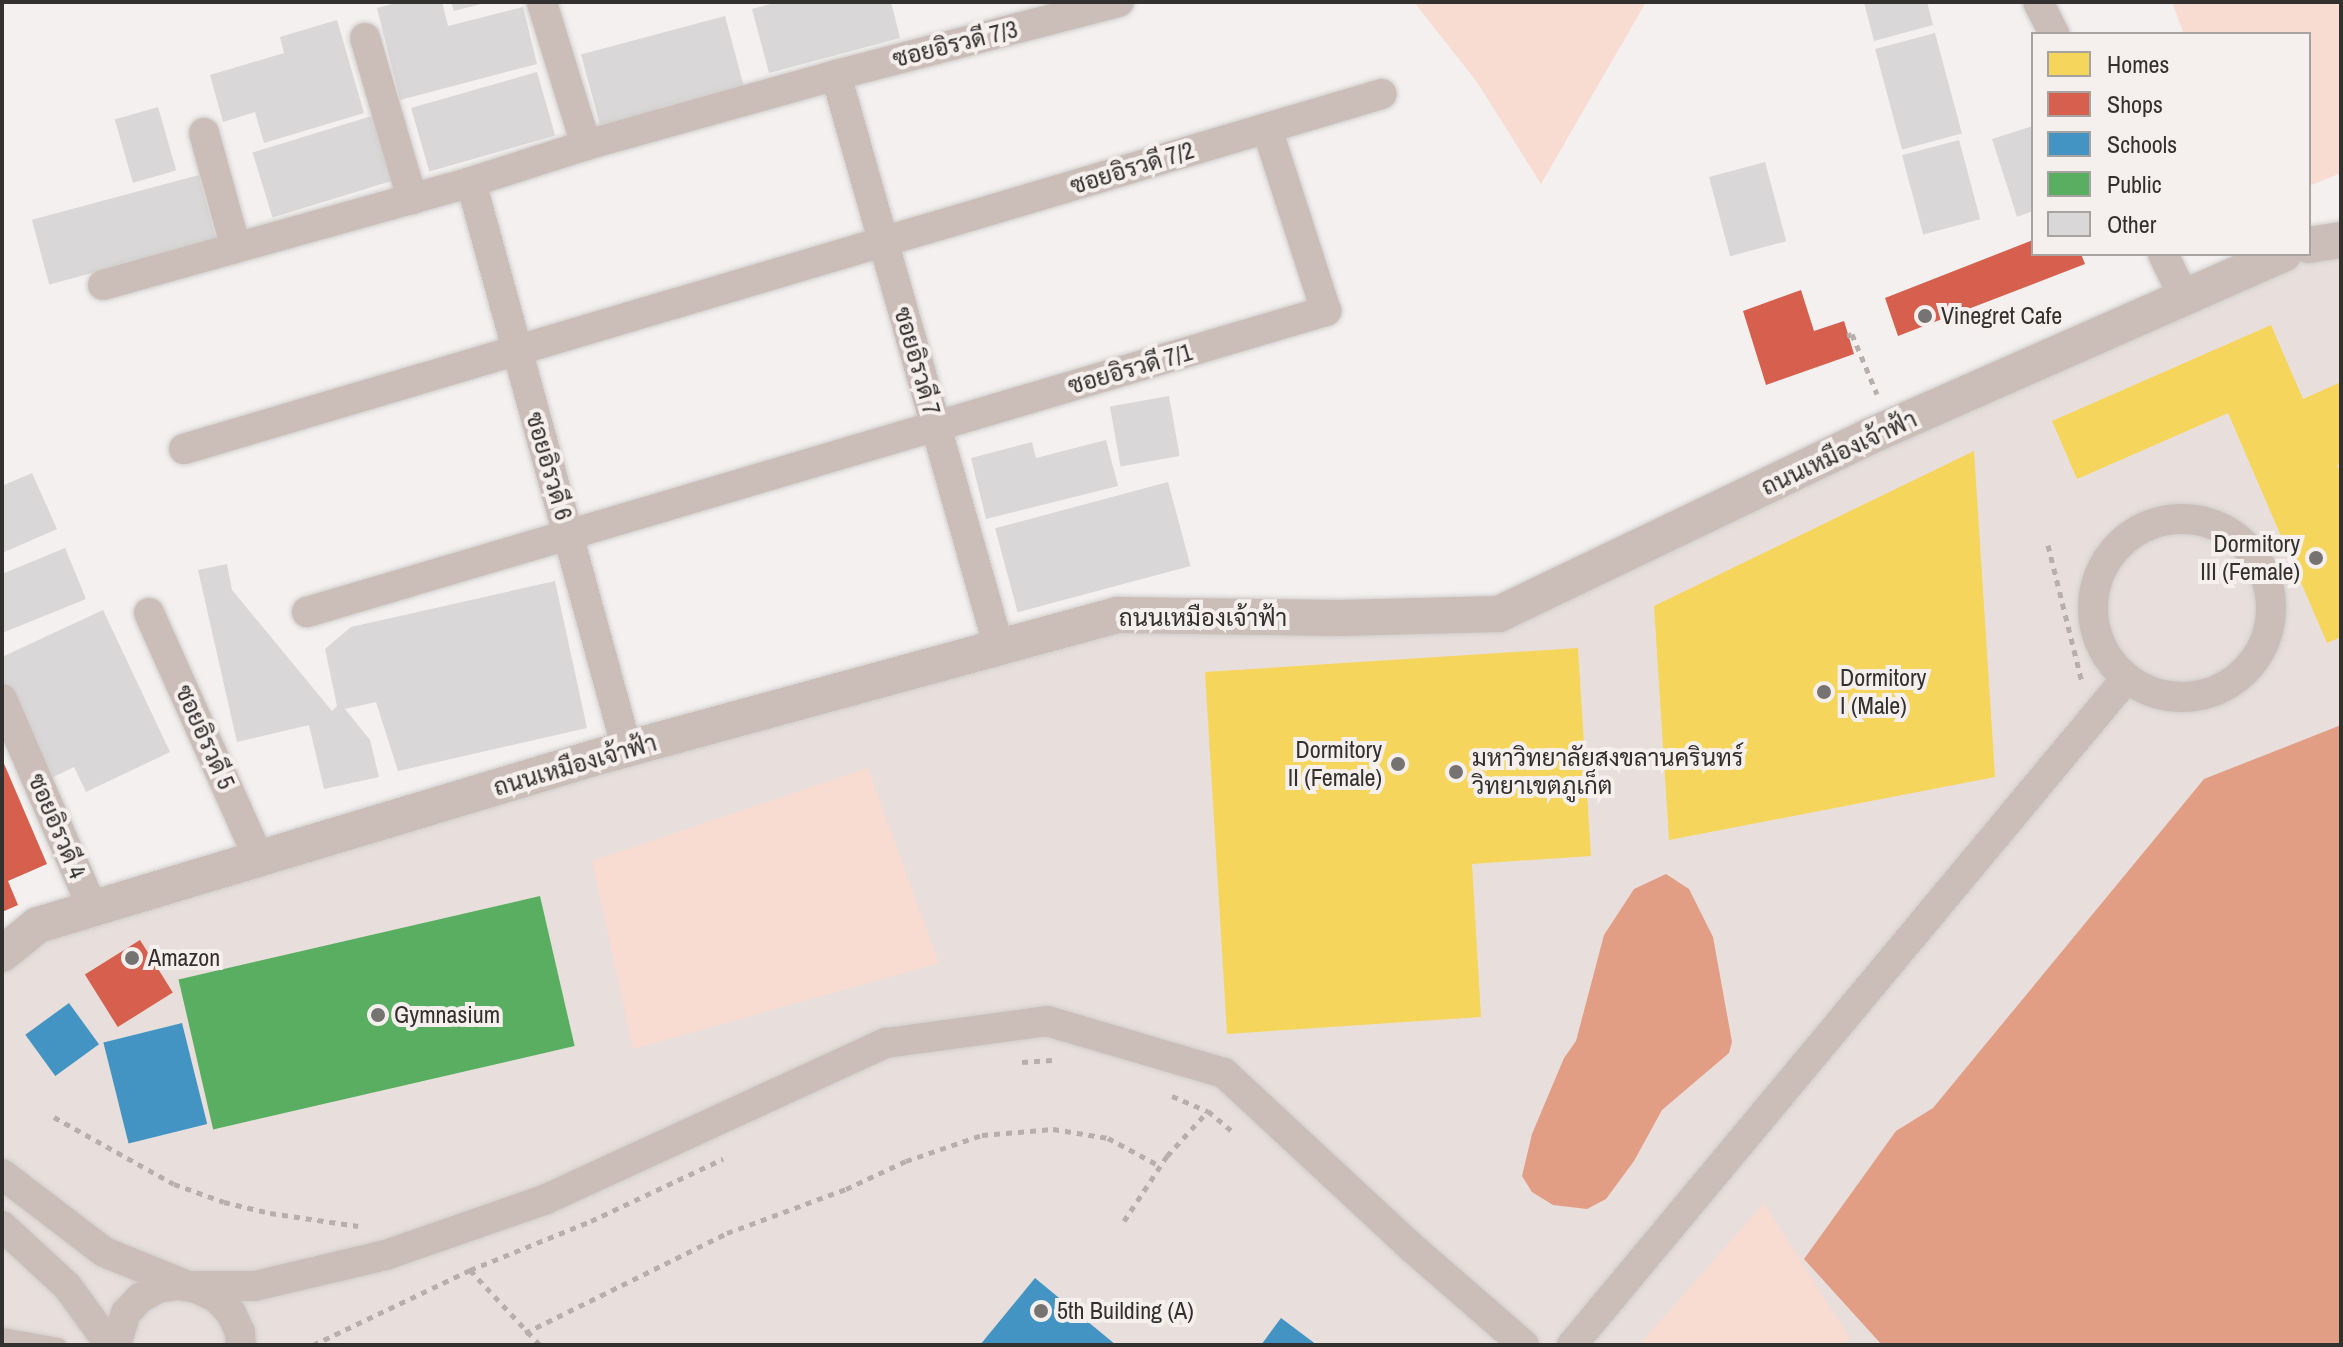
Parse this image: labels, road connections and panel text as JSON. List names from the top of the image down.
{
  "streets": {
    "street": [
      "ซอยอิรวดี 7/3",
      "ซอยอิรวดี 7/2",
      "ซอยอิรวดี 7",
      "ซอยอิรวดี 7/1",
      "ถนนเหมืองเจ้าฟ้า",
      "ซอยอิรวดี 6",
      "ซอยอิรวดี 5",
      "ซอยอิรวดี 4"
    ]
  },
  "crossings": [
    ["ซอยอิรวดี 7/3", "ซอยอิรวดี 7"],
    ["ซอยอิรวดี 7/3", "ซอยอิรวดี 6"],
    ["ซอยอิรวดี 7/2", "ซอยอิรวดี 7"],
    ["ซอยอิรวดี 7/2", "ซอยอิรวดี 7/1"],
    ["ซอยอิรวดี 7/2", "ซอยอิรวดี 6"],
    ["ซอยอิรวดี 7", "ซอยอิรวดี 7/1"],
    ["ซอยอิรวดี 7", "ถนนเหมืองเจ้าฟ้า"],
    ["ซอยอิรวดี 7/1", "ซอยอิรวดี 6"],
    ["ถนนเหมืองเจ้าฟ้า", "ซอยอิรวดี 6"],
    ["ถนนเหมืองเจ้าฟ้า", "ซอยอิรวดี 5"],
    ["ถนนเหมืองเจ้าฟ้า", "ซอยอิรวดี 4"]
  ],
  "places": [
    "Vinegret Cafe",
    "Dormitory III (Female)",
    "Dormitory I (Male)",
    "Dormitory II (Female)",
    "มหาวิทยาลัยสงขลานครินทร์ วิทยาเขตภูเก็ต",
    "Amazon",
    "Gymnasium",
    "5th Building (A)"
  ],
  "legend": [
    "Homes",
    "Shops",
    "Schools",
    "Public",
    "Other"
  ]
}
